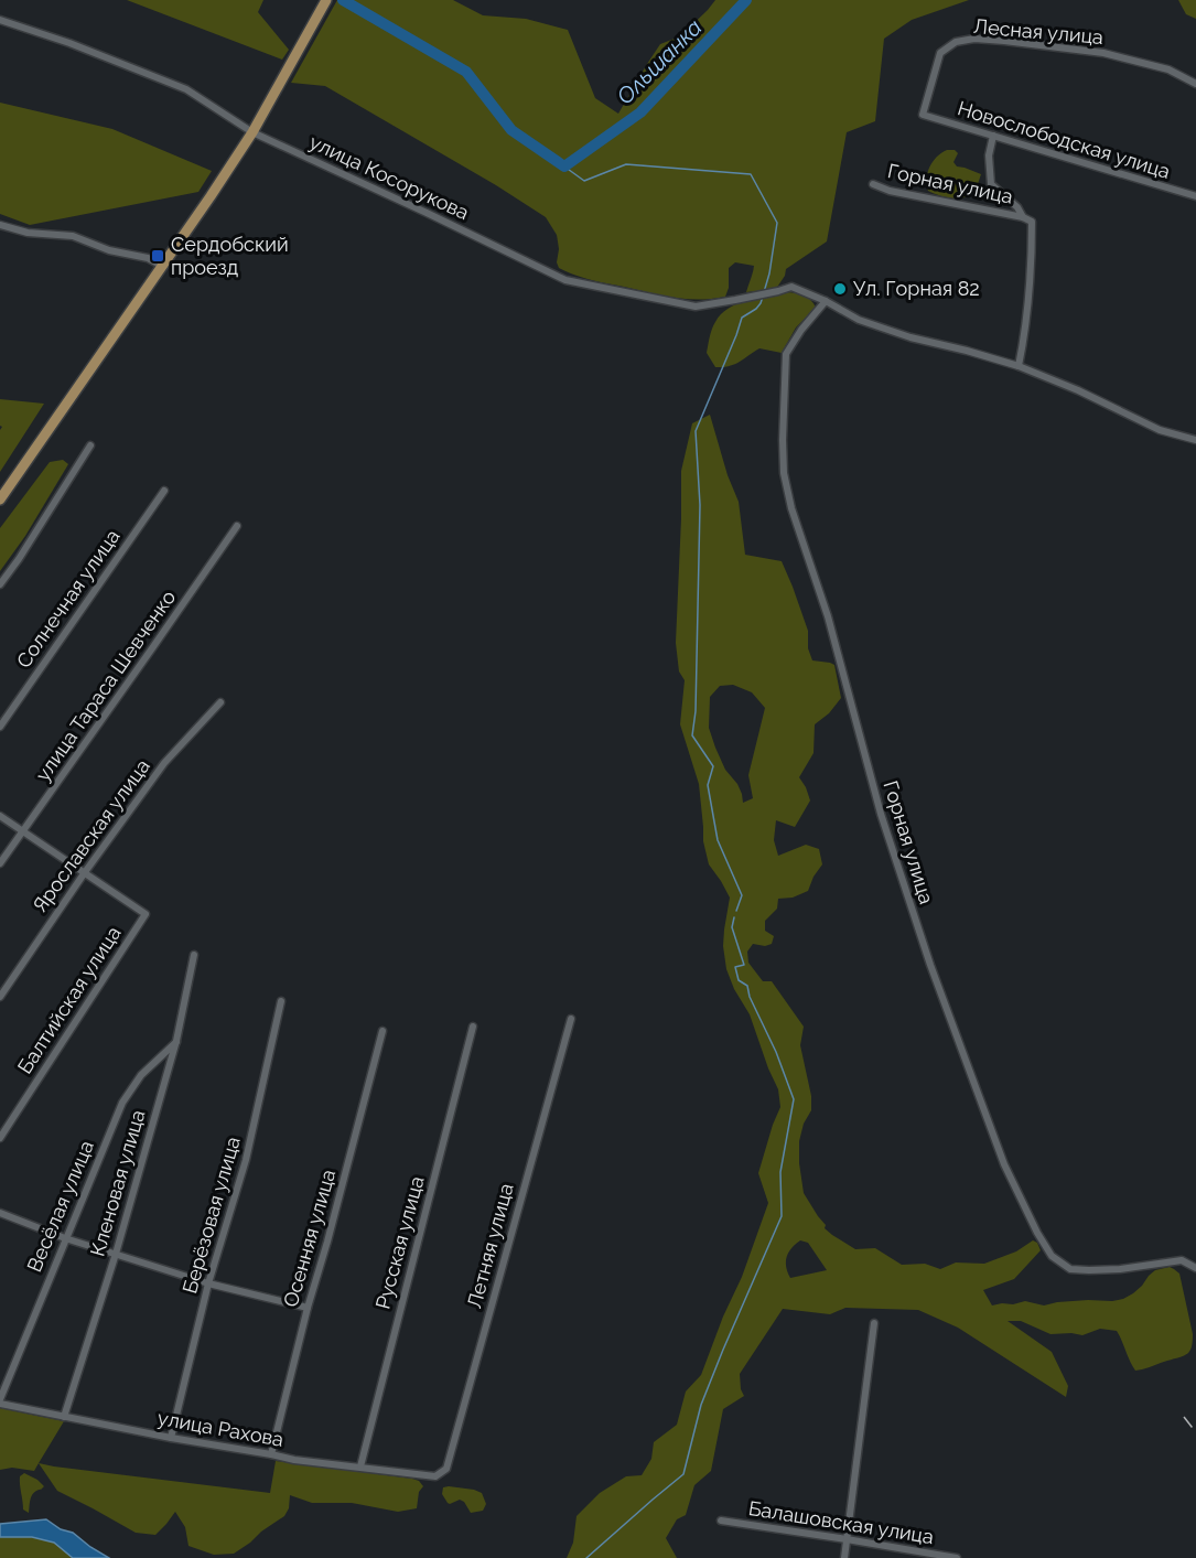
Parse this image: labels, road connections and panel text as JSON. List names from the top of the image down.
{
  "streets": {
    "street": [
      "Лесная улица",
      "Новослободская улица",
      "улица Косорукова",
      "Горная улица",
      "Солнечная улица",
      "улица Тараса Шевченко",
      "Ярославская улица",
      "Балтийская улица",
      "Кленовая улица",
      "Весёлая улица",
      "Берёзовая улица",
      "Осенняя улица",
      "Русская улица",
      "Летняя улица",
      "улица Рахова",
      "Балашовская улица"
    ]
  },
  "crossings": [
    ["Лесная улица", "Новослободская улица"],
    ["улица Косорукова", "Горная улица"],
    ["Ярославская улица", "Балтийская улица"],
    ["Кленовая улица", "Весёлая улица"],
    ["Кленовая улица", "улица Рахова"],
    ["Весёлая улица", "улица Рахова"],
    ["Берёзовая улица", "улица Рахова"],
    ["Осенняя улица", "улица Рахова"],
    ["Русская улица", "улица Рахова"],
    ["Летняя улица", "улица Рахова"]
  ],
  "water": ["Ольшанка"],
  "places": {
    "transit": ["Сердобский проезд"],
    "other": ["Ул. Горная 82"]
  }
}
